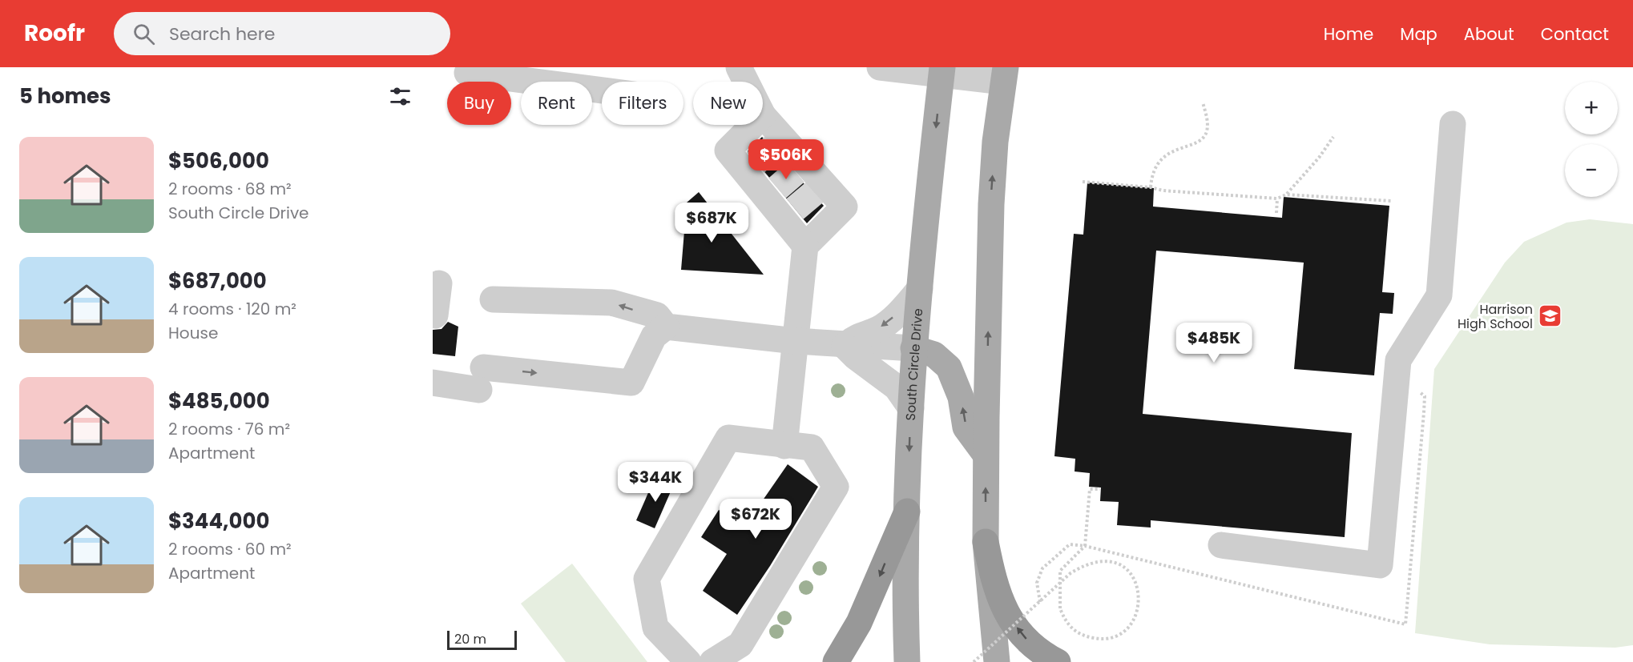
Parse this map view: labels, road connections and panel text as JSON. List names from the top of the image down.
{
  "streets": {
    "main road": ["South Circle Drive"]
  },
  "places": {
    "school or university": ["Harrison High School"]
  },
  "scale_bar": "20 m",
  "page": {
    "header": "Roofr",
    "search": "Search here",
    "nav": [
      "Home",
      "Map",
      "About",
      "Contact"
    ],
    "heading": "5 homes",
    "map_buttons": ["+", "−"],
    "chip": [
      "Buy",
      "Rent",
      "Filters",
      "New"
    ],
    "list": [
      {
        "name": "$506,000",
        "note": "2 rooms · 68 m² · South Circle Drive"
      },
      {
        "name": "$687,000",
        "note": "4 rooms · 120 m² · House"
      },
      {
        "name": "$485,000",
        "note": "2 rooms · 76 m² · Apartment"
      },
      {
        "name": "$344,000",
        "note": "2 rooms · 60 m² · Apartment"
      }
    ],
    "price": [
      "$506K",
      "$687K",
      "$485K",
      "$344K",
      "$672K"
    ],
    "scale": "20 m"
  }
}
